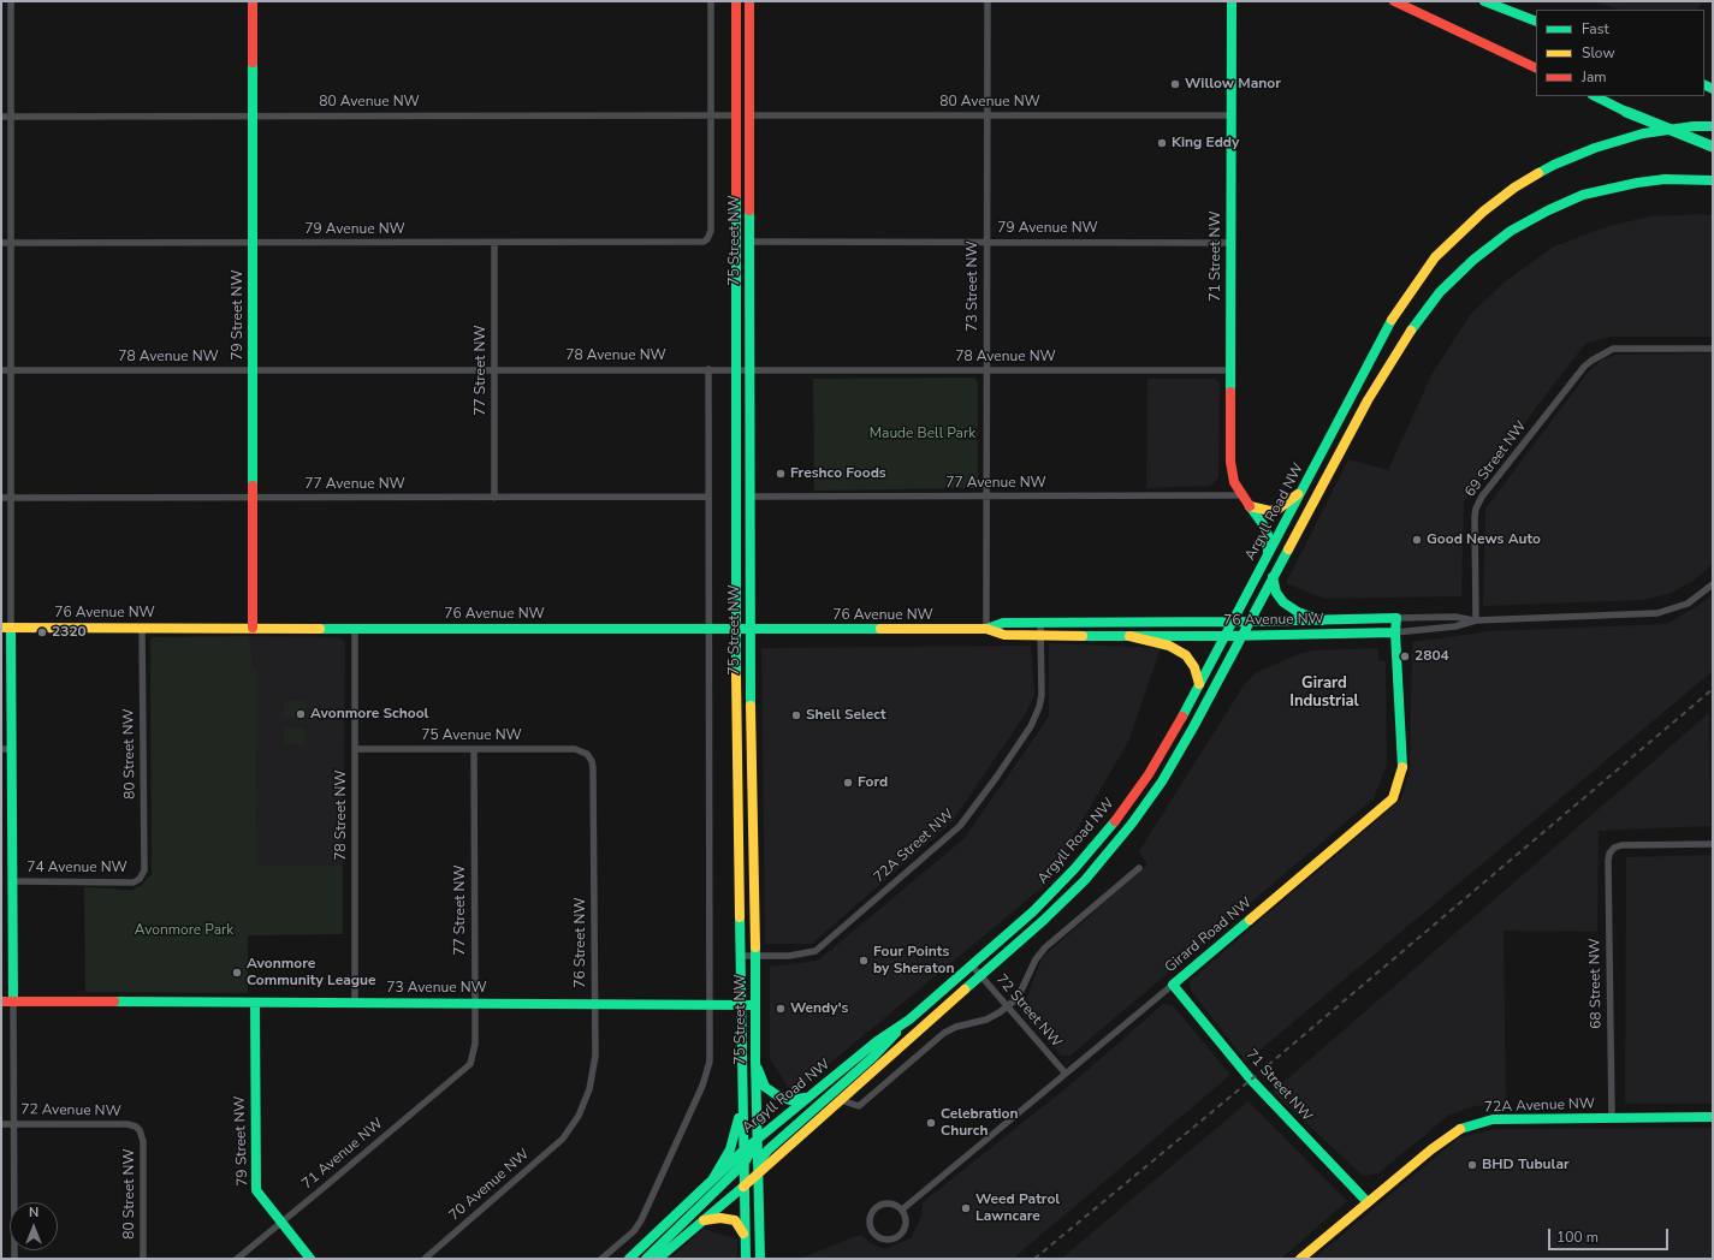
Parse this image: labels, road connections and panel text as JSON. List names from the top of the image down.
{
  "streets": {
    "main road": [
      "75 Street NW",
      "71 Street NW",
      "79 Street NW",
      "Argyll Road NW",
      "76 Avenue NW",
      "Girard Road NW",
      "73 Avenue NW",
      "72A Avenue NW"
    ],
    "street": [
      "80 Avenue NW",
      "79 Avenue NW",
      "73 Street NW",
      "78 Avenue NW",
      "77 Street NW",
      "69 Street NW",
      "77 Avenue NW",
      "75 Avenue NW",
      "80 Street NW",
      "78 Street NW",
      "72A Street NW",
      "74 Avenue NW",
      "76 Street NW",
      "68 Street NW",
      "72 Street NW",
      "72 Avenue NW",
      "71 Avenue NW",
      "70 Avenue NW"
    ]
  },
  "crossings": [
    ["80 Avenue NW", "75 Street NW"],
    ["80 Avenue NW", "71 Street NW"],
    ["80 Avenue NW", "73 Street NW"],
    ["80 Avenue NW", "79 Street NW"],
    ["79 Avenue NW", "75 Street NW"],
    ["79 Avenue NW", "71 Street NW"],
    ["79 Avenue NW", "73 Street NW"],
    ["79 Avenue NW", "79 Street NW"],
    ["79 Avenue NW", "77 Street NW"],
    ["75 Street NW", "78 Avenue NW"],
    ["75 Street NW", "77 Avenue NW"],
    ["75 Street NW", "Argyll Road NW"],
    ["75 Street NW", "76 Avenue NW"],
    ["75 Street NW", "72A Street NW"],
    ["75 Street NW", "73 Avenue NW"],
    ["71 Street NW", "78 Avenue NW"],
    ["71 Street NW", "77 Avenue NW"],
    ["71 Street NW", "Argyll Road NW"],
    ["71 Street NW", "Girard Road NW"],
    ["71 Street NW", "72A Avenue NW"],
    ["73 Street NW", "78 Avenue NW"],
    ["73 Street NW", "77 Avenue NW"],
    ["73 Street NW", "76 Avenue NW"],
    ["79 Street NW", "78 Avenue NW"],
    ["79 Street NW", "77 Avenue NW"],
    ["79 Street NW", "76 Avenue NW"],
    ["79 Street NW", "73 Avenue NW"],
    ["79 Street NW", "71 Avenue NW"],
    ["78 Avenue NW", "77 Street NW"],
    ["77 Street NW", "77 Avenue NW"],
    ["77 Street NW", "75 Avenue NW"],
    ["77 Street NW", "73 Avenue NW"],
    ["77 Street NW", "71 Avenue NW"],
    ["69 Street NW", "76 Avenue NW"],
    ["Argyll Road NW", "76 Avenue NW"],
    ["Argyll Road NW", "72 Street NW"],
    ["76 Avenue NW", "80 Street NW"],
    ["76 Avenue NW", "78 Street NW"],
    ["76 Avenue NW", "72A Street NW"],
    ["76 Avenue NW", "Girard Road NW"],
    ["75 Avenue NW", "78 Street NW"],
    ["75 Avenue NW", "76 Street NW"],
    ["80 Street NW", "74 Avenue NW"],
    ["80 Street NW", "72 Avenue NW"],
    ["78 Street NW", "73 Avenue NW"],
    ["Girard Road NW", "72 Street NW"],
    ["76 Street NW", "73 Avenue NW"],
    ["76 Street NW", "70 Avenue NW"],
    ["68 Street NW", "72A Avenue NW"]
  ],
  "districts": ["Girard Industrial"],
  "parks": ["Maude Bell Park", "Avonmore Park"],
  "places": [
    "Willow Manor",
    "King Eddy",
    "Freshco Foods",
    "Good News Auto",
    "2320",
    "2804",
    "Avonmore School",
    "Shell Select",
    "Ford",
    "Four Points by Sheraton",
    "Avonmore Community League",
    "Wendy's",
    "Celebration Church",
    "BHD Tubular",
    "Weed Patrol Lawncare"
  ],
  "legend": ["Fast", "Slow", "Jam"],
  "scale_bar": "100 m",
  "north": "top"
}
